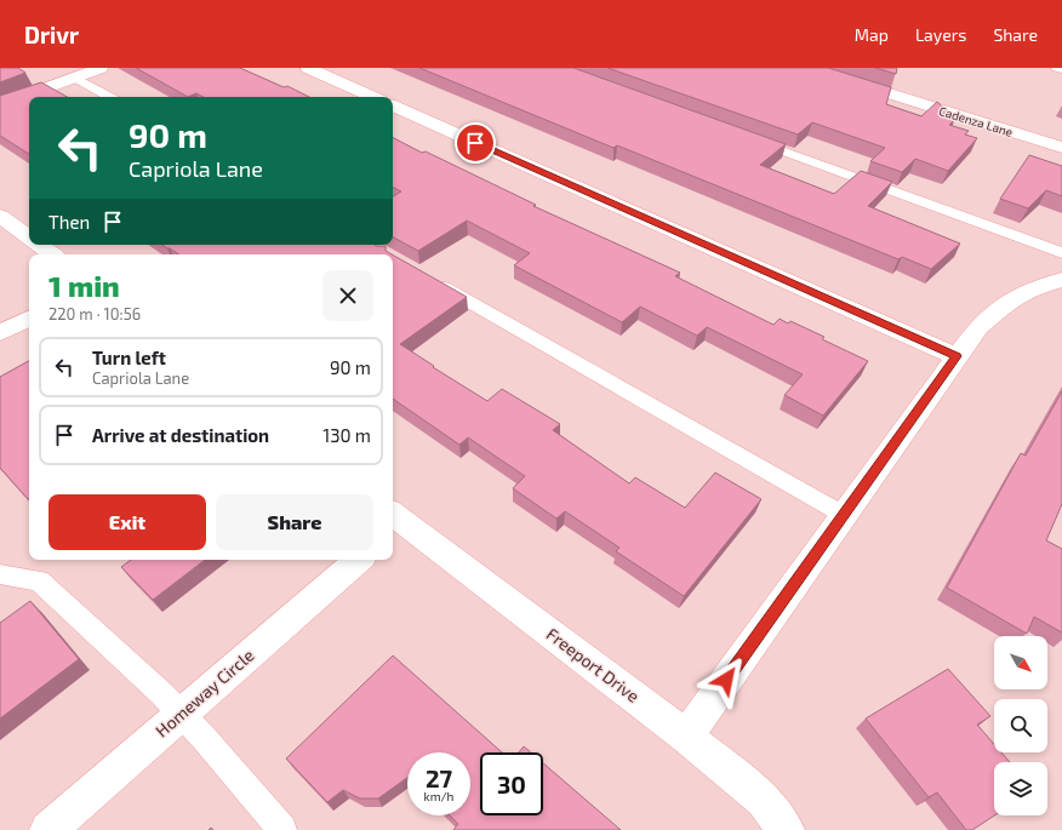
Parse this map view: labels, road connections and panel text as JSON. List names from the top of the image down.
{
  "streets": {
    "street": ["Cadenza Lane", "Freeport Drive", "Homeway Circle"]
  },
  "north": "bottom right",
  "page": {
    "header": "Drivr",
    "nav": ["Map", "Layers", "Share"],
    "turn": ["90 m", "Capriola Lane"],
    "then": "Then",
    "heading": ["1 min", "220 m · 10:56"],
    "list": [
      {
        "name": "Turn left",
        "note": "Capriola Lane",
        "value": "90 m"
      },
      {
        "name": "Arrive at destination",
        "value": "130 m"
      }
    ],
    "buttons": ["Exit", "Share"],
    "speed": "27 km/h",
    "limit": "30"
  }
}
